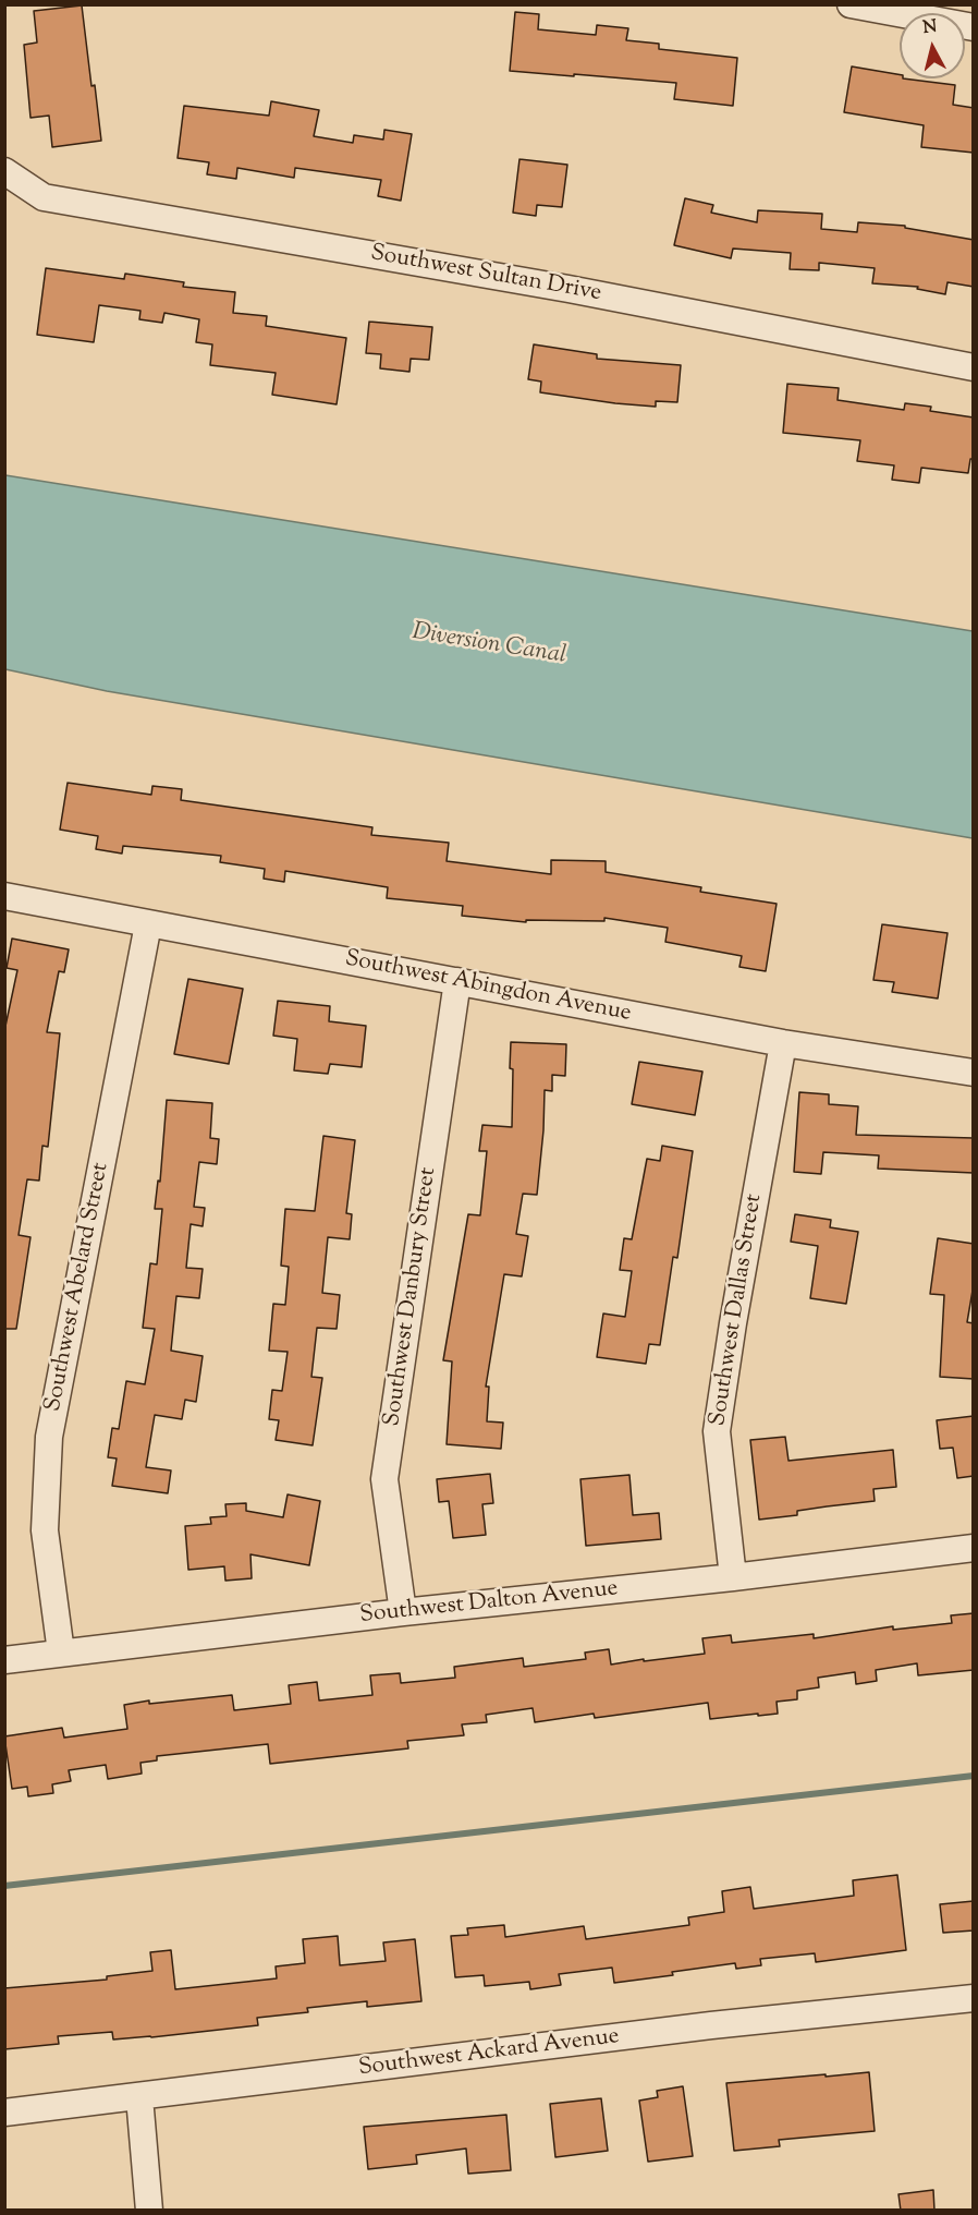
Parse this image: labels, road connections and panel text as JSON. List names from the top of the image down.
{
  "streets": {
    "street": [
      "Southwest Sultan Drive",
      "Southwest Abingdon Avenue",
      "Southwest Abelard Street",
      "Southwest Danbury Street",
      "Southwest Dallas Street",
      "Southwest Dalton Avenue",
      "Southwest Ackard Avenue"
    ]
  },
  "crossings": [
    ["Southwest Abingdon Avenue", "Southwest Abelard Street"],
    ["Southwest Abingdon Avenue", "Southwest Danbury Street"],
    ["Southwest Abingdon Avenue", "Southwest Dallas Street"],
    ["Southwest Abelard Street", "Southwest Dalton Avenue"],
    ["Southwest Danbury Street", "Southwest Dalton Avenue"],
    ["Southwest Dallas Street", "Southwest Dalton Avenue"]
  ],
  "water": ["Diversion Canal"],
  "north": "top"
}
